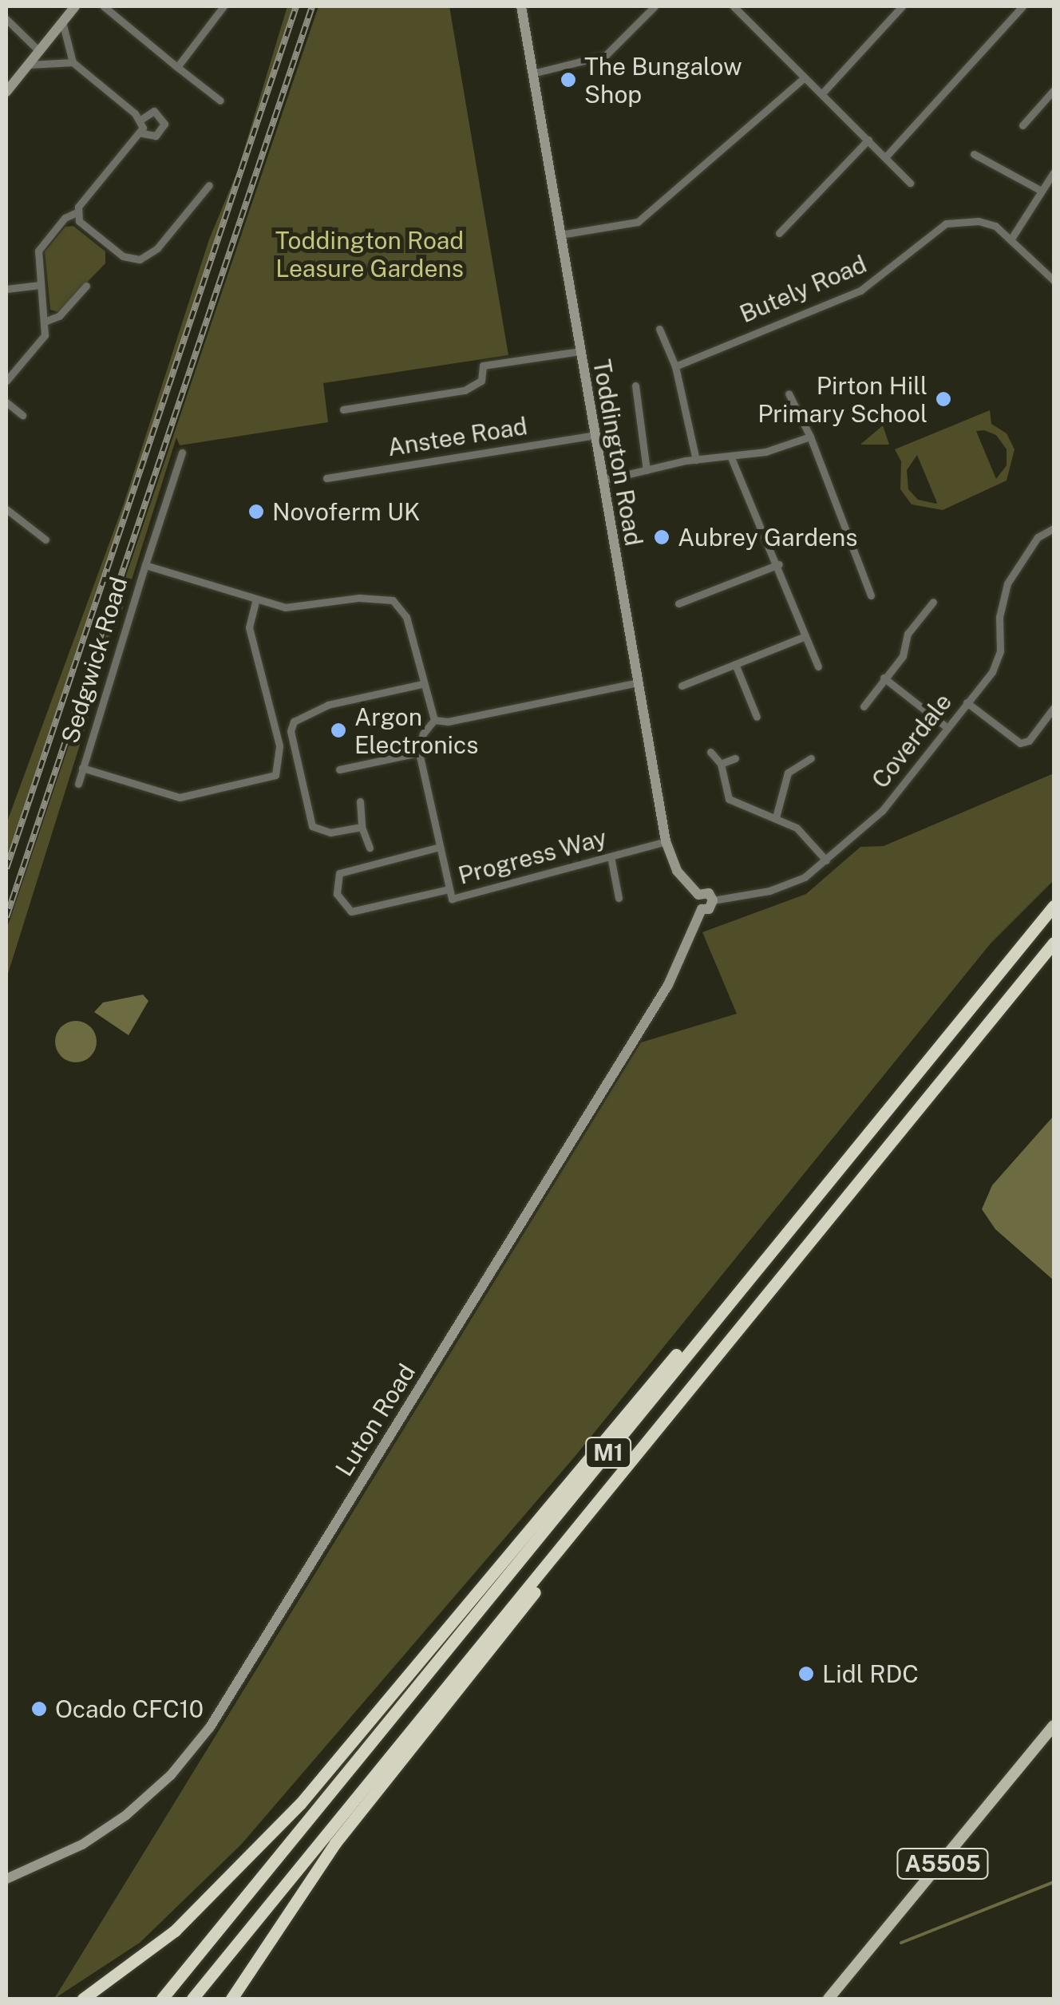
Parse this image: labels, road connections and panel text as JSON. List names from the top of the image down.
{
  "streets": {
    "highway": ["M1"],
    "main road": ["Toddington Road", "Luton Road", "A5505"],
    "street": [
      "Butely Road",
      "Anstee Road",
      "Sedgwick Road",
      "Coverdale",
      "Progress Way"
    ]
  },
  "crossings": [
    ["Anstee Road", "Toddington Road"],
    ["Toddington Road", "Coverdale"],
    ["Toddington Road", "Progress Way"],
    ["Toddington Road", "Luton Road"],
    ["Coverdale", "Luton Road"]
  ],
  "parks": ["Toddington Road Leasure Gardens"],
  "places": [
    "The Bungalow Shop",
    "Pirton Hill Primary School",
    "Novoferm UK",
    "Aubrey Gardens",
    "Argon Electronics",
    "Lidl RDC",
    "Ocado CFC10"
  ]
}
